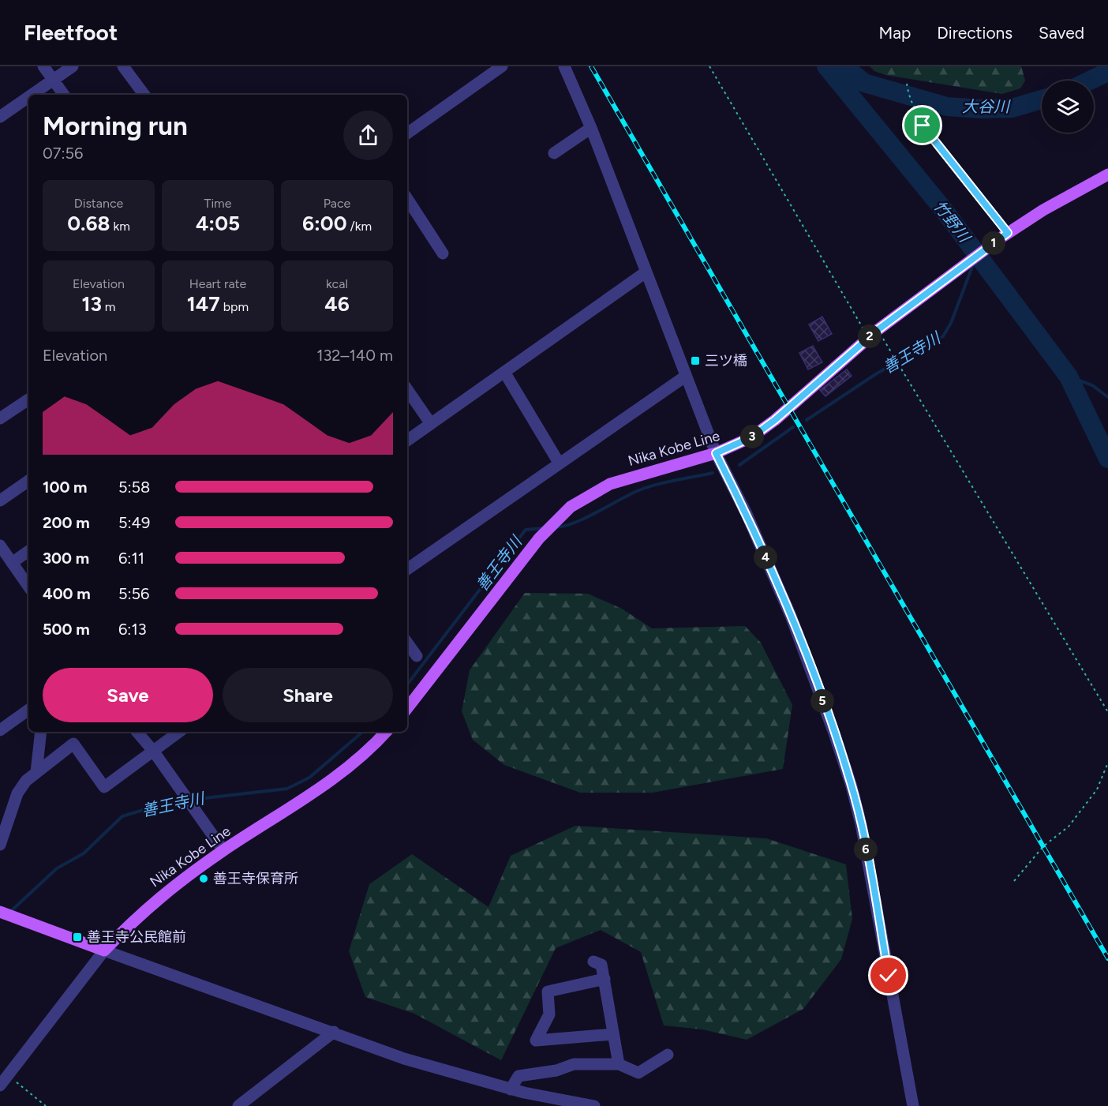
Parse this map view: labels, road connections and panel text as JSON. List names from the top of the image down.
{
  "streets": {
    "main road": ["Nika Kobe Line"]
  },
  "water": ["大谷川", "竹野川", "善王寺川"],
  "places": {
    "transit": ["三ツ橋", "善王寺公民館前"],
    "other": ["善王寺保育所"]
  },
  "page": {
    "header": "Fleetfoot",
    "nav": ["Map", "Directions", "Saved"],
    "heading": ["Morning run", "07:56"],
    "stats": [
      ["Distance", "0.68 km"],
      ["Time", "4:05"],
      ["Pace", "6:00 /km"],
      ["Elevation", "13 m"],
      ["Heart rate", "147 bpm"],
      ["kcal", "46"]
    ],
    "pins": [
      "1",
      "2",
      "3",
      "4",
      "5",
      "6"
    ],
    "chart": ["Elevation", "132–140 m"],
    "list": [
      {
        "name": "100 m",
        "note": "5:58"
      },
      {
        "name": "200 m",
        "note": "5:49"
      },
      {
        "name": "300 m",
        "note": "6:11"
      },
      {
        "name": "400 m",
        "note": "5:56"
      },
      {
        "name": "500 m",
        "note": "6:13"
      }
    ],
    "buttons": ["Save", "Share"]
  }
}
